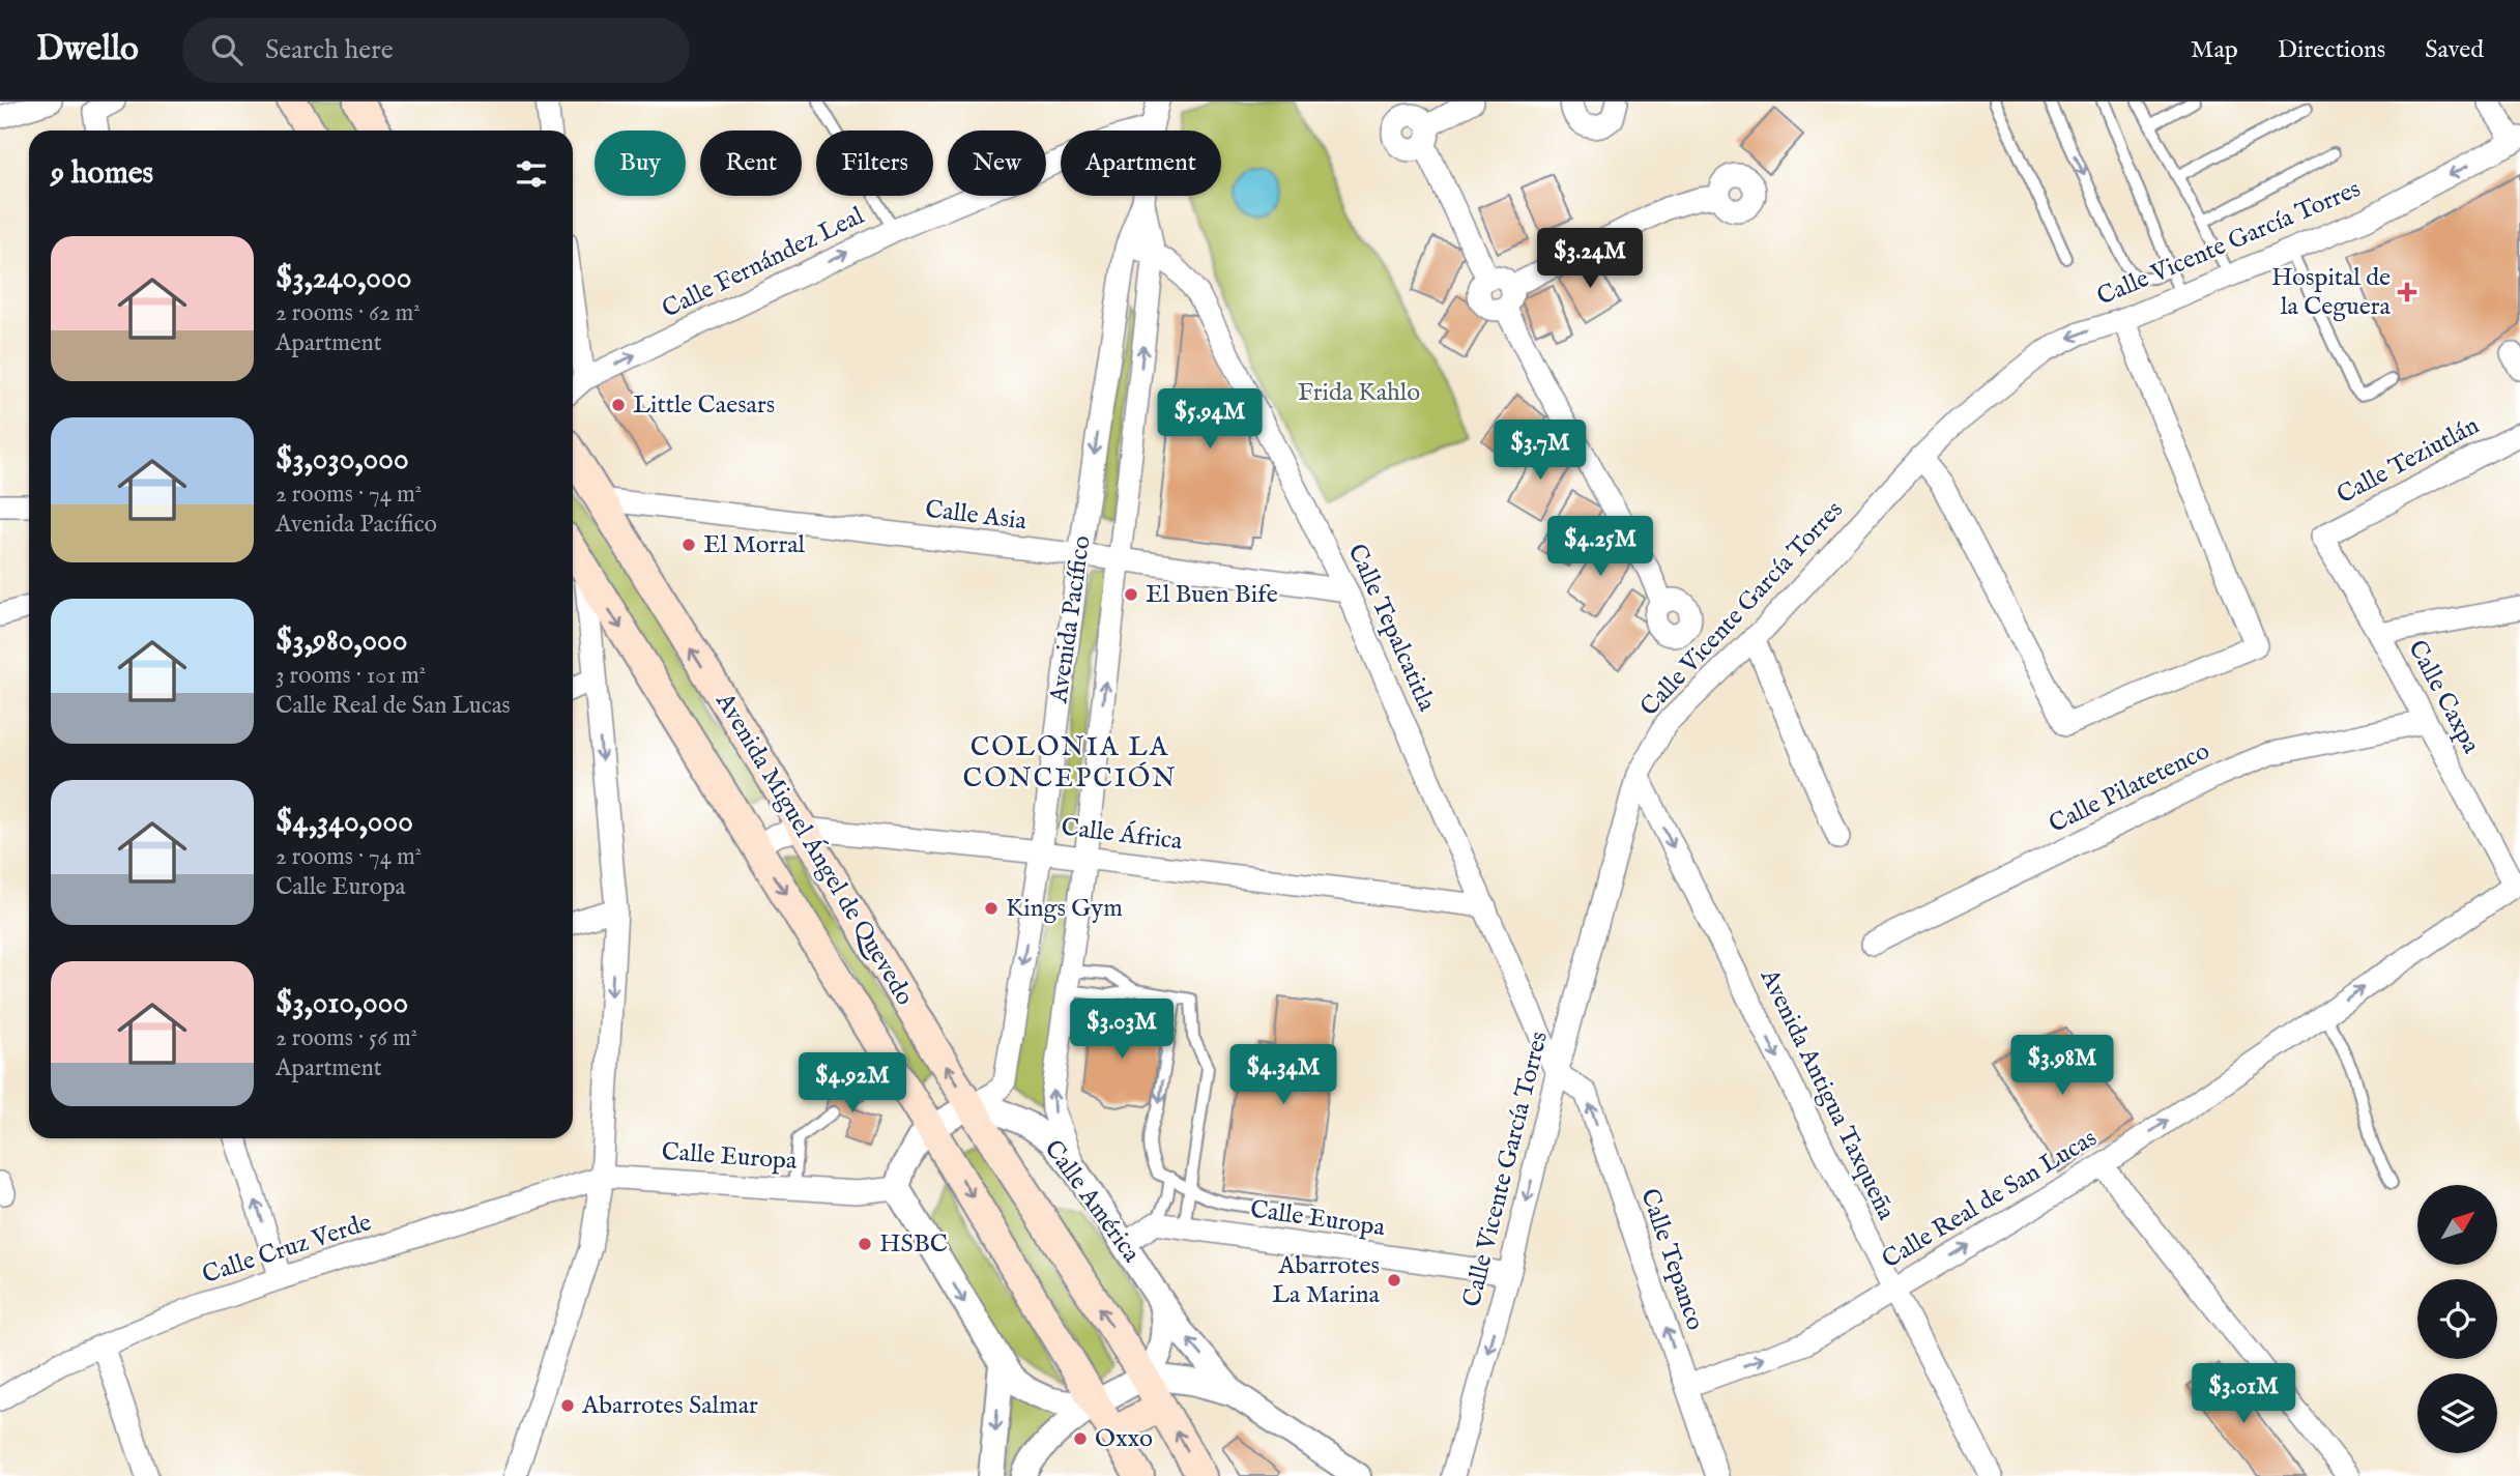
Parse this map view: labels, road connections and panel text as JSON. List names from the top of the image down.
{
  "streets": {
    "main road": ["Avenida Miguel Ángel de Quevedo"],
    "street": [
      "Calle Vicente García Torres",
      "Calle Fernández Leal",
      "Calle Teziutlán",
      "Calle Asia",
      "Avenida Pacífico",
      "Calle Tepalcatitla",
      "Calle Caxpa",
      "Calle Pilatetenco",
      "Calle África",
      "Avenida Antigua Taxqueña",
      "Calle Europa",
      "Calle Real de San Lucas",
      "Calle América",
      "Calle Cruz Verde",
      "Calle Tepanco"
    ]
  },
  "crossings": [
    ["Calle Vicente García Torres", "Calle Tepalcatitla"],
    ["Calle Vicente García Torres", "Avenida Antigua Taxqueña"],
    ["Calle Vicente García Torres", "Calle Europa"],
    ["Calle Vicente García Torres", "Calle Tepanco"],
    ["Calle Fernández Leal", "Avenida Pacífico"],
    ["Calle Teziutlán", "Calle Caxpa"],
    ["Calle Asia", "Avenida Pacífico"],
    ["Calle Asia", "Calle Tepalcatitla"],
    ["Calle Asia", "Avenida Miguel Ángel de Quevedo"],
    ["Avenida Pacífico", "Calle Tepalcatitla"],
    ["Avenida Pacífico", "Calle África"],
    ["Avenida Pacífico", "Avenida Miguel Ángel de Quevedo"],
    ["Avenida Pacífico", "Calle América"],
    ["Calle Tepalcatitla", "Calle África"],
    ["Calle Tepalcatitla", "Calle Tepanco"],
    ["Calle Caxpa", "Calle Pilatetenco"],
    ["Calle Caxpa", "Calle Real de San Lucas"],
    ["Calle África", "Avenida Miguel Ángel de Quevedo"],
    ["Avenida Miguel Ángel de Quevedo", "Calle América"],
    ["Avenida Antigua Taxqueña", "Calle Real de San Lucas"],
    ["Calle Europa", "Calle Cruz Verde"],
    ["Calle Real de San Lucas", "Calle Tepanco"]
  ],
  "one_way": [
    "Calle Vicente García Torres",
    "Calle Fernández Leal",
    "Avenida Antigua Taxqueña",
    "Calle Real de San Lucas",
    "Calle Tepanco"
  ],
  "districts": ["COLONIA LA CONCEPCIÓN"],
  "parks": ["Frida Kahlo"],
  "places": {
    "health": ["Hospital de la Ceguera"],
    "other": [
      "Little Caesars",
      "El Morral",
      "El Buen Bife",
      "Kings Gym",
      "HSBC",
      "Abarrotes La Marina",
      "Abarrotes Salmar",
      "Oxxo"
    ]
  },
  "north": "top right",
  "page": {
    "header": "Dwello",
    "search": "Search here",
    "nav": ["Map", "Directions", "Saved"],
    "chip": [
      "Buy",
      "Rent",
      "Filters",
      "New",
      "Apartment"
    ],
    "heading": "9 homes",
    "list": [
      {
        "name": "$3,240,000",
        "note": "2 rooms · 62 m² · Apartment"
      },
      {
        "name": "$3,030,000",
        "note": "2 rooms · 74 m² · Avenida Pacífico"
      },
      {
        "name": "$3,980,000",
        "note": "3 rooms · 101 m² · Calle Real de San Lucas"
      },
      {
        "name": "$4,340,000",
        "note": "2 rooms · 74 m² · Calle Europa"
      },
      {
        "name": "$3,010,000",
        "note": "2 rooms · 56 m² · Apartment"
      }
    ],
    "price": [
      "$3.24M",
      "$5.94M",
      "$3.7M",
      "$4.25M",
      "$3.03M",
      "$3.98M",
      "$4.34M",
      "$4.92M",
      "$3.01M"
    ]
  }
}
